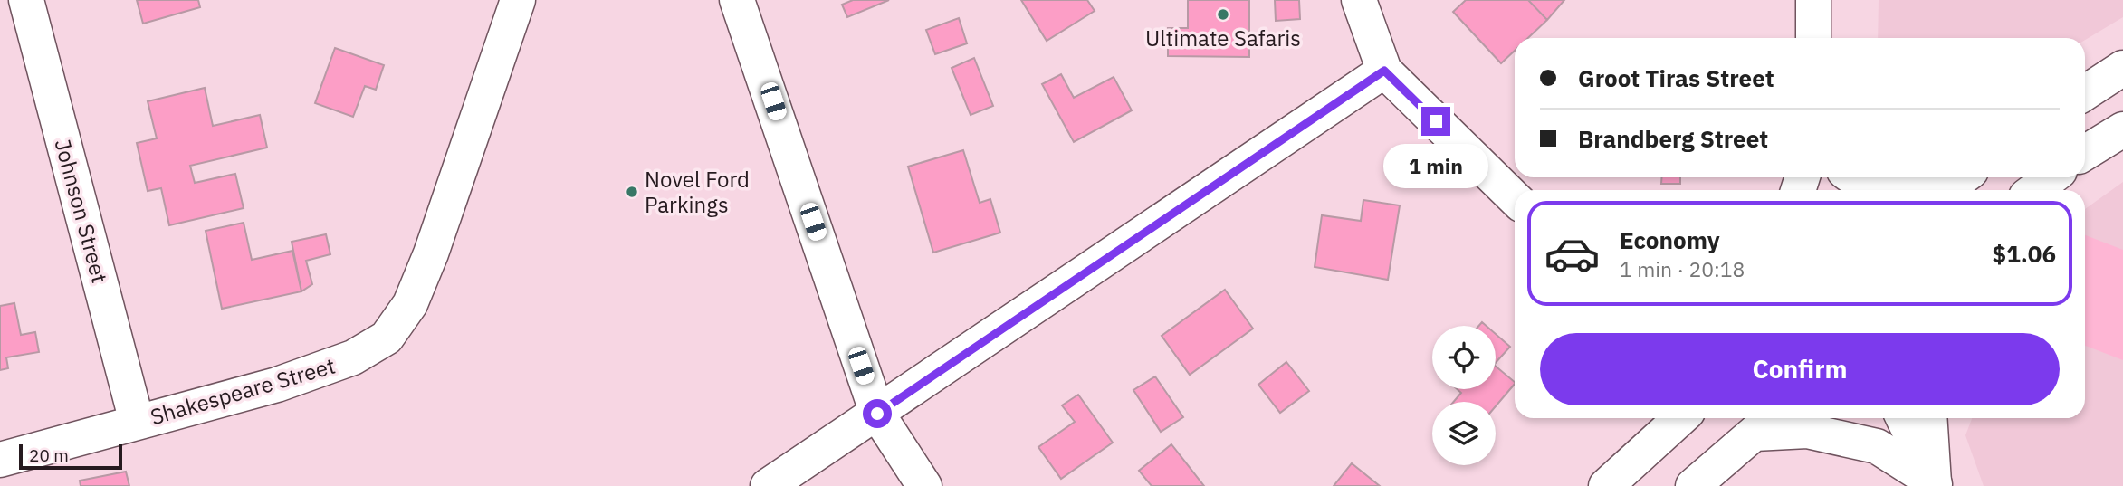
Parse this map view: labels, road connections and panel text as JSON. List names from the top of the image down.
{
  "streets": {
    "street": ["Johnson Street", "Shakespeare Street"]
  },
  "crossings": [
    ["Johnson Street", "Shakespeare Street"]
  ],
  "places": ["Ultimate Safaris", "Novel Ford Parkings"],
  "scale_bar": "20 m",
  "page": {
    "banner": ["Groot Tiras Street", "Brandberg Street"],
    "bubble": "1 min",
    "list": [
      {
        "name": "Economy",
        "note": "1 min · 20:18",
        "value": "$1.06"
      }
    ],
    "buttons": "Confirm",
    "scale": "20 m"
  }
}
